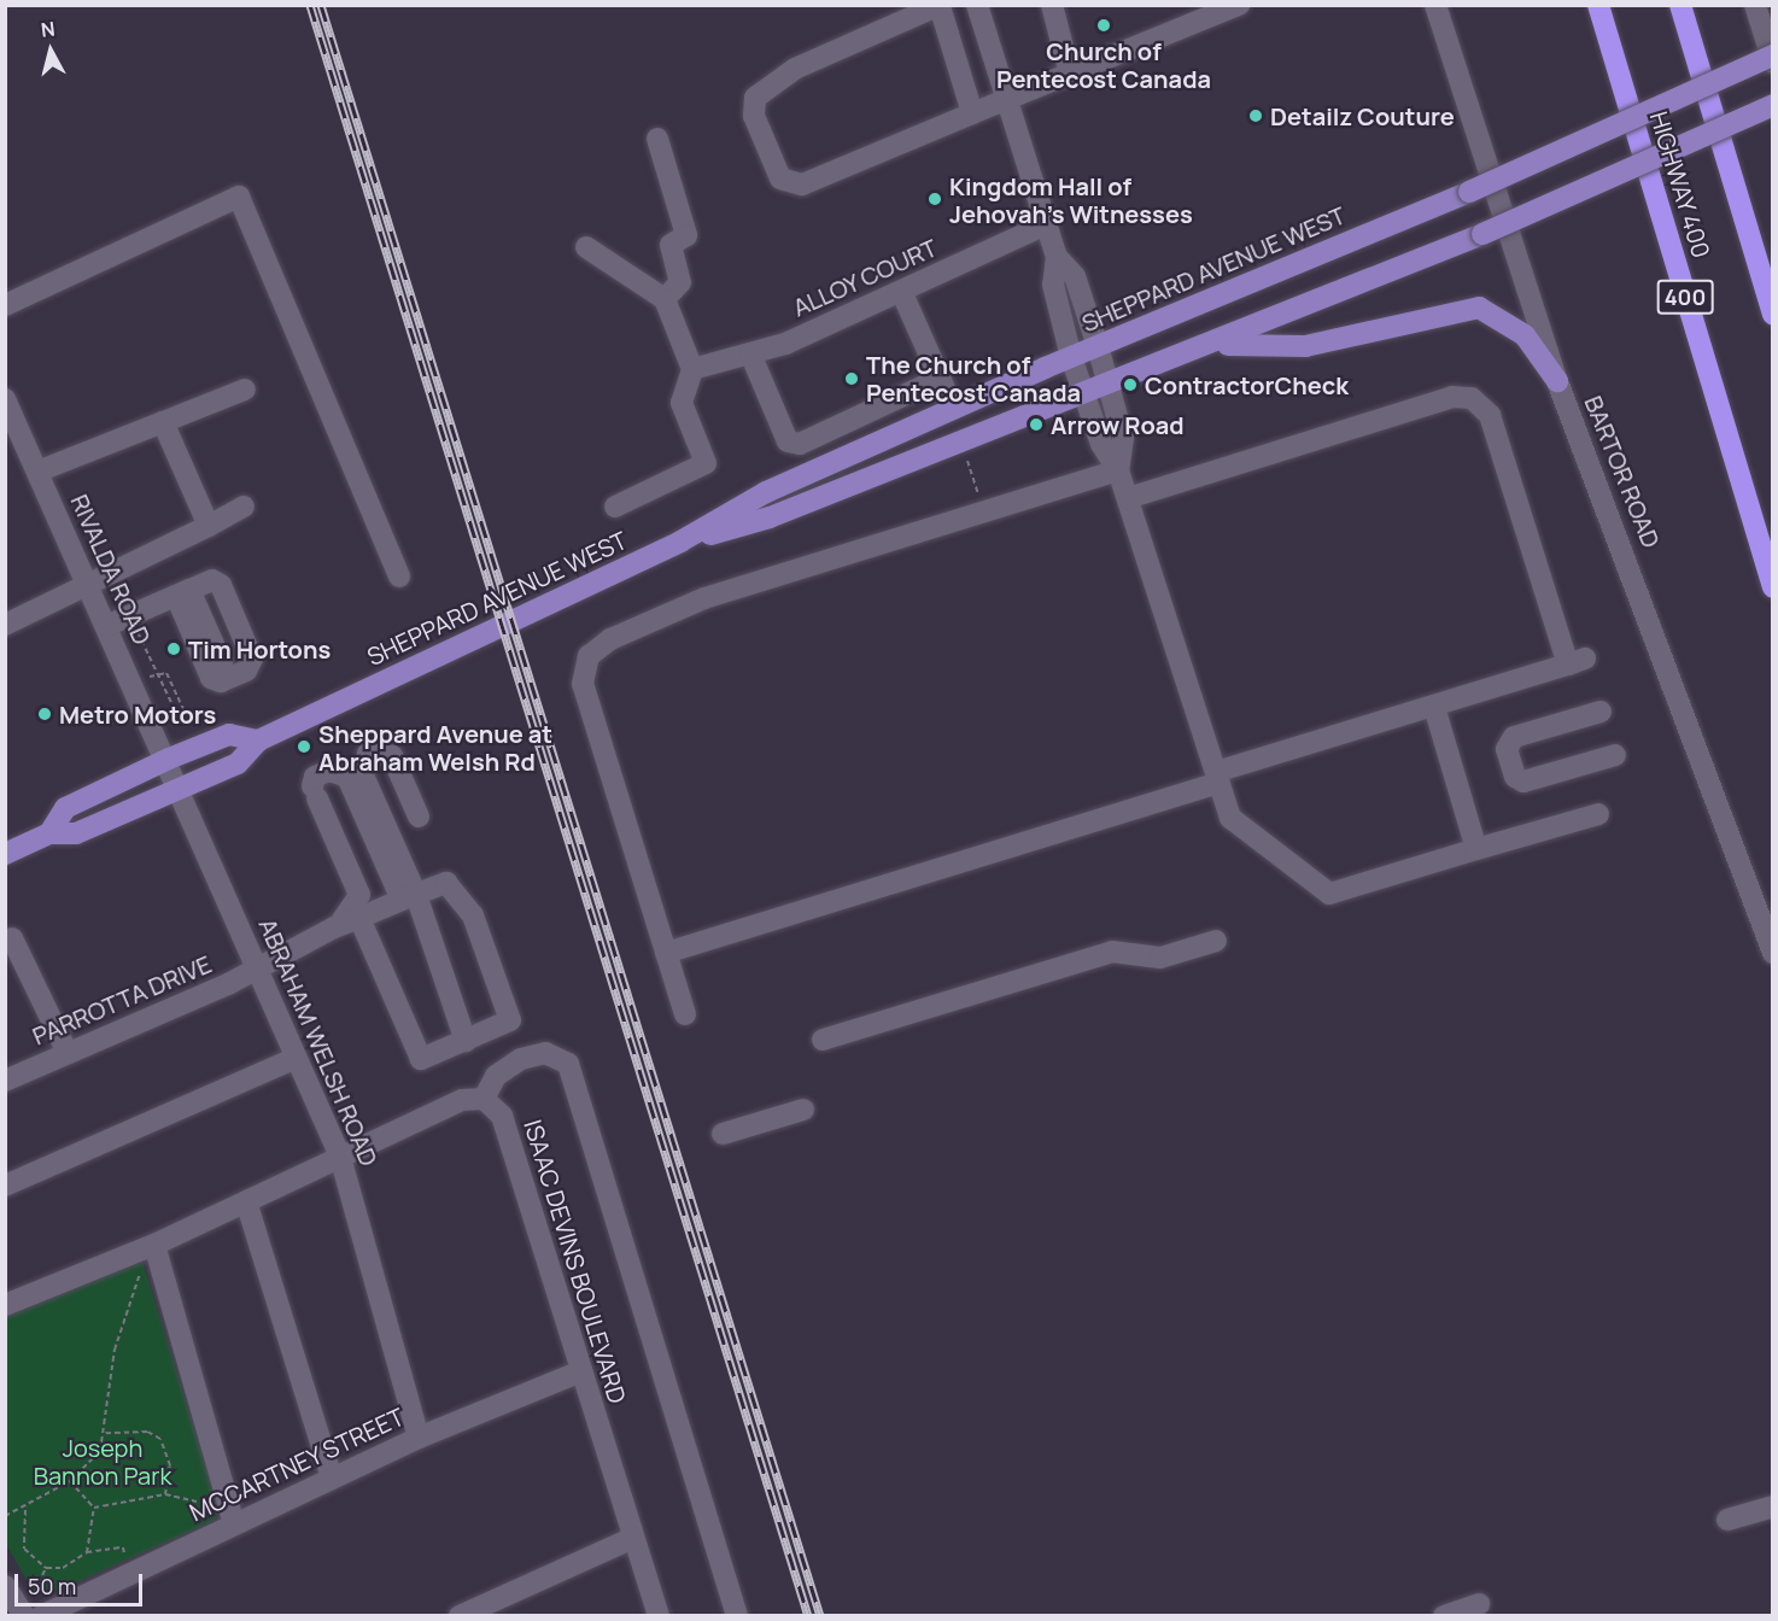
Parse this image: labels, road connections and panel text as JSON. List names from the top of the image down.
{
  "streets": {
    "highway": ["HIGHWAY 400", "400"],
    "main road": ["SHEPPARD AVENUE WEST"],
    "street": [
      "ALLOY COURT",
      "BARTOR ROAD",
      "RIVALDA ROAD",
      "PARROTTA DRIVE",
      "ABRAHAM WELSH ROAD",
      "ISAAC DEVINS BOULEVARD",
      "MCCARTNEY STREET"
    ]
  },
  "crossings": [
    ["SHEPPARD AVENUE WEST", "RIVALDA ROAD"],
    ["SHEPPARD AVENUE WEST", "ABRAHAM WELSH ROAD"],
    ["RIVALDA ROAD", "ABRAHAM WELSH ROAD"],
    ["PARROTTA DRIVE", "ABRAHAM WELSH ROAD"],
    ["ABRAHAM WELSH ROAD", "MCCARTNEY STREET"],
    ["ISAAC DEVINS BOULEVARD", "MCCARTNEY STREET"]
  ],
  "parks": ["Joseph Bannon Park"],
  "places": [
    "Church of Pentecost Canada",
    "Detailz Couture",
    "Kingdom Hall of Jehovah's Witnesses",
    "The Church of Pentecost Canada",
    "ContractorCheck",
    "Arrow Road",
    "Tim Hortons",
    "Metro Motors",
    "Sheppard Avenue at Abraham Welsh Rd"
  ],
  "scale_bar": "50 m",
  "north": "top"
}
